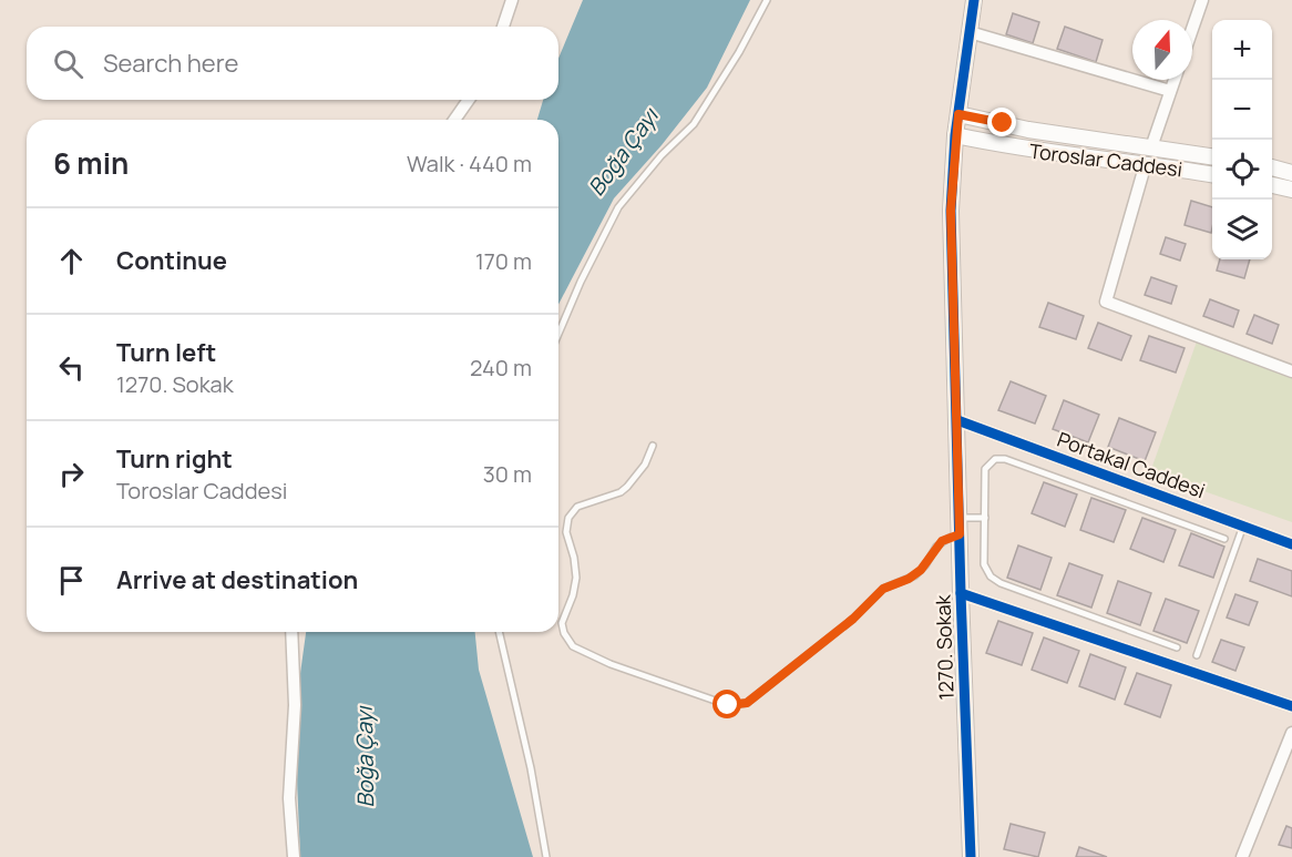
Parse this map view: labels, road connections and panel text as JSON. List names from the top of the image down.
{
  "streets": {
    "street": ["Toroslar Caddesi", "Portakal Caddesi", "1270. Sokak"]
  },
  "crossings": [
    ["Toroslar Caddesi", "1270. Sokak"],
    ["Portakal Caddesi", "1270. Sokak"]
  ],
  "water": ["Boğa Çayı"],
  "north": "top",
  "page": {
    "map_buttons": ["+", "−"],
    "search": "Search here",
    "heading": ["6 min", "Walk · 440 m"],
    "list": [
      ["Continue", "170 m"],
      ["Turn left", "1270. Sokak", "240 m"],
      ["Turn right", "Toroslar Caddesi", "30 m"],
      "Arrive at destination"
    ]
  }
}
